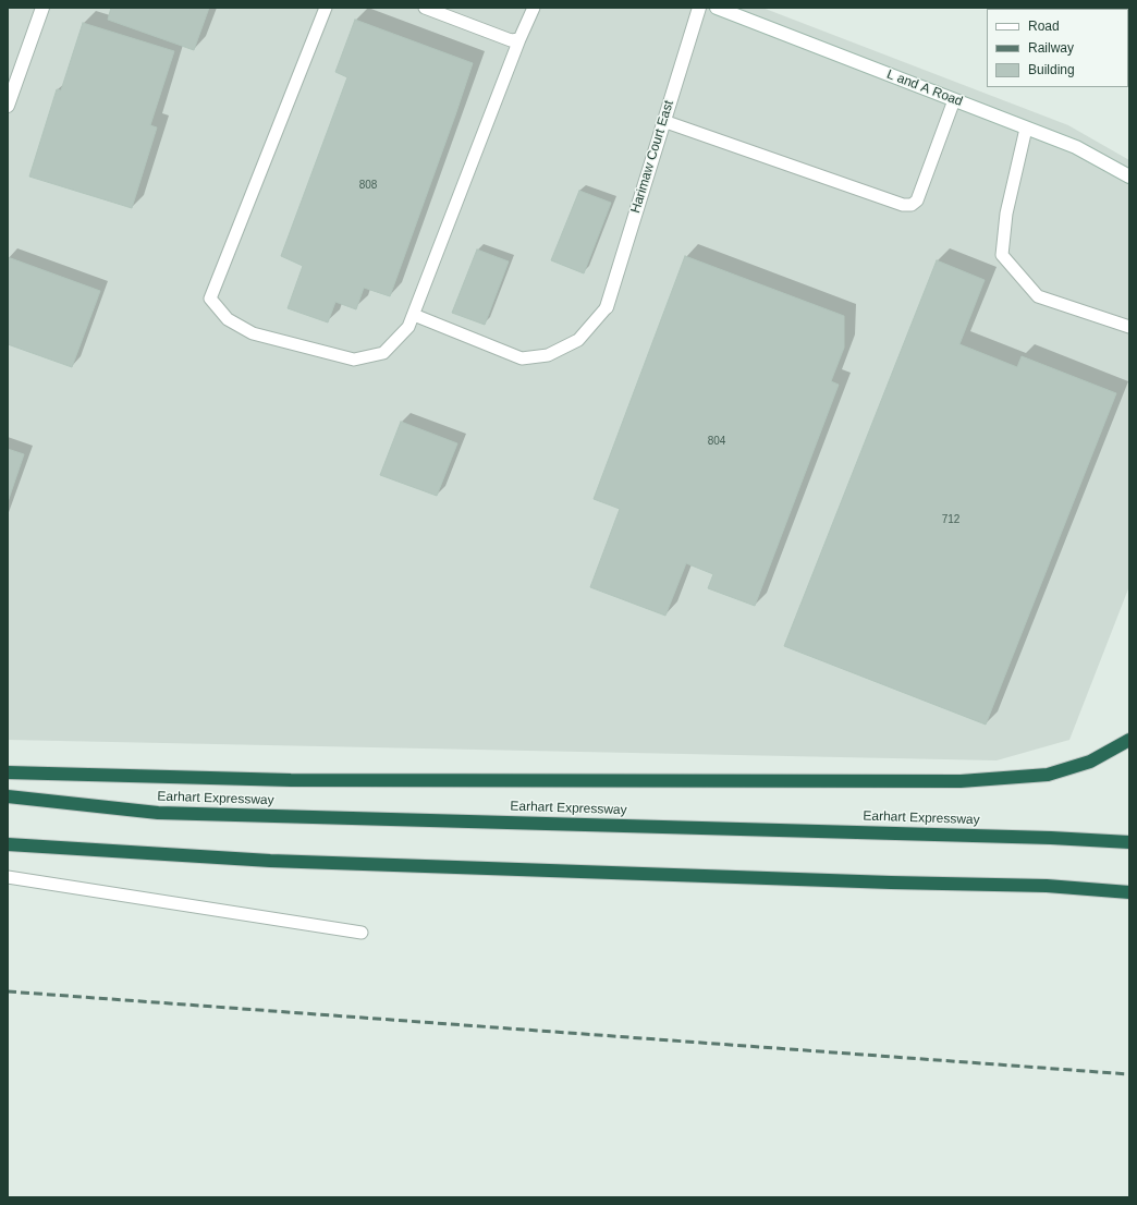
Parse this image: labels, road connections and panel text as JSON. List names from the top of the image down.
{
  "streets": {
    "highway": ["Earhart Expressway"],
    "street": ["L and A Road", "Harimaw Court East"]
  },
  "house_numbers": ["808", "804", "712"],
  "legend": ["Road", "Railway", "Building"]
}
